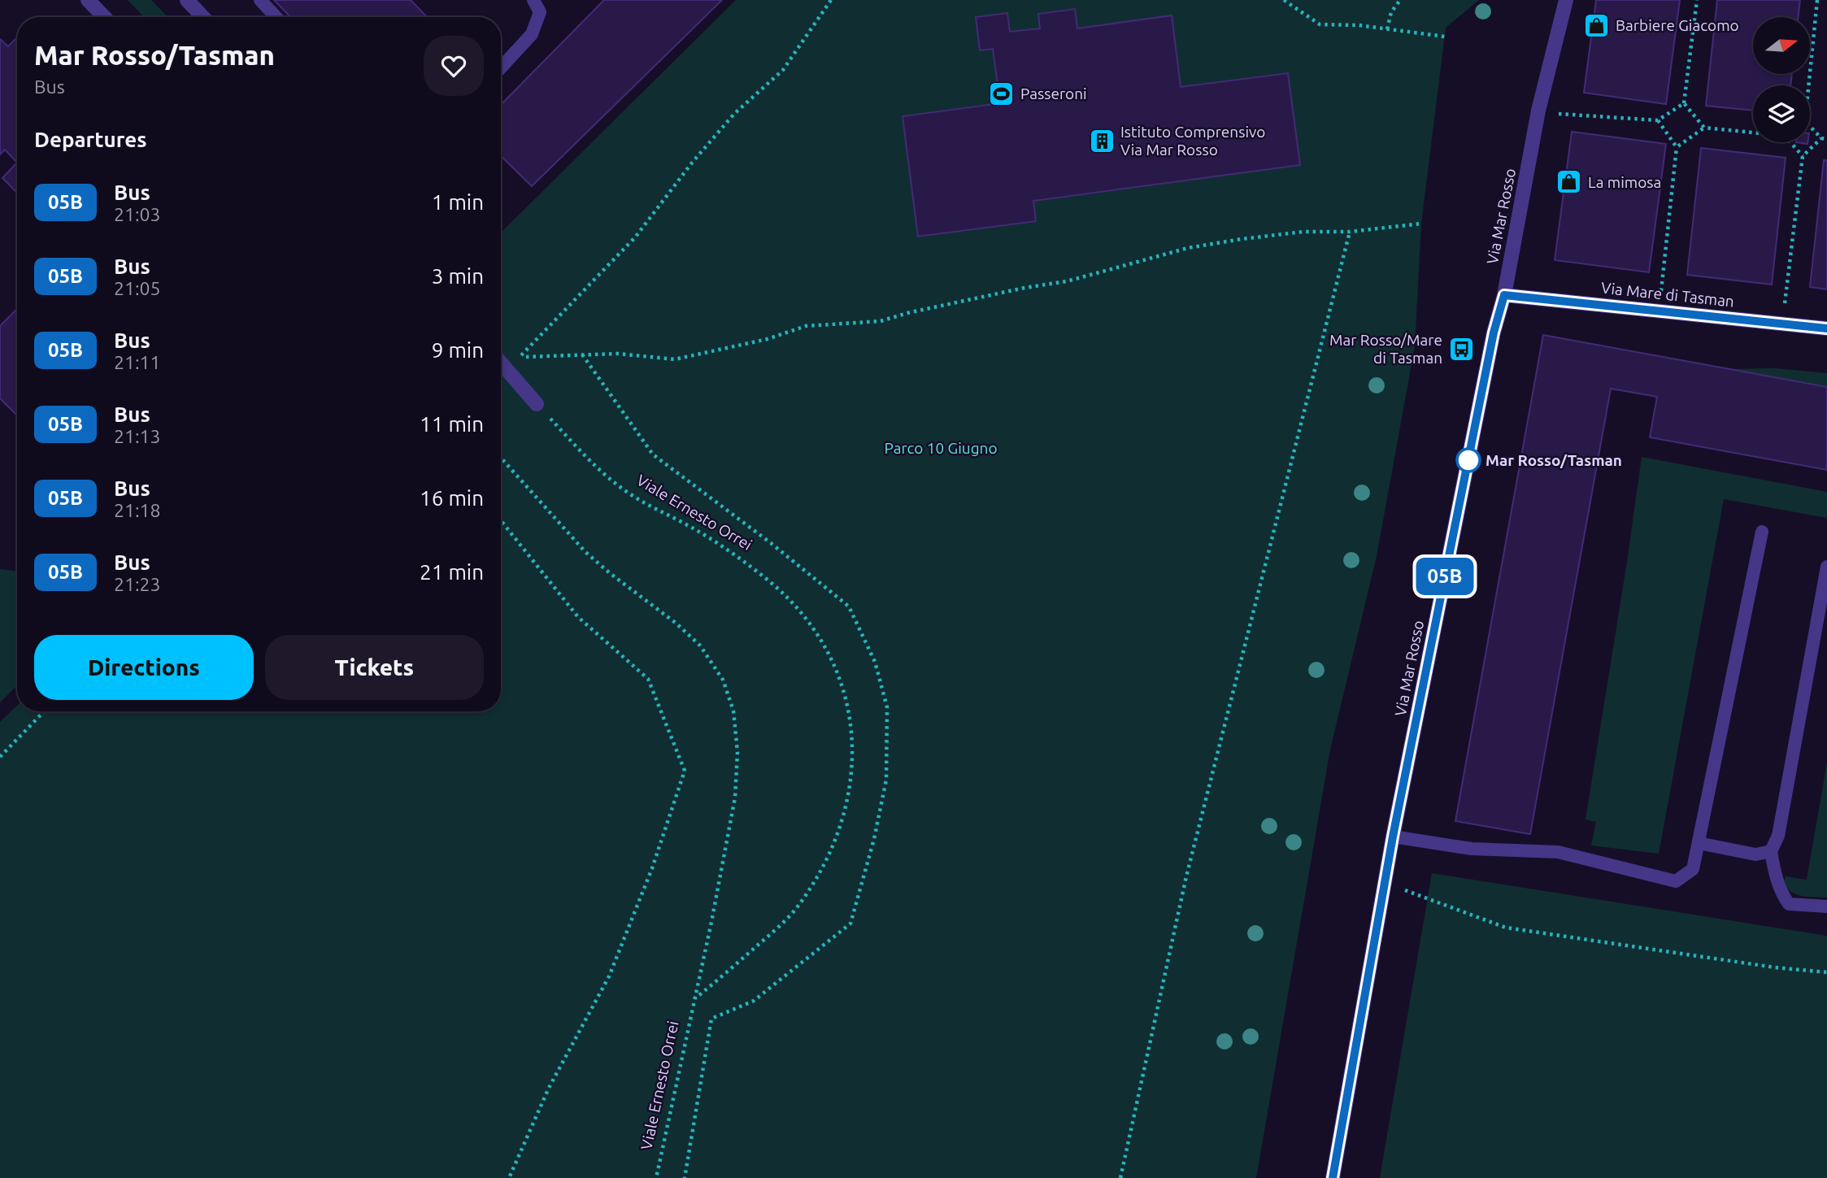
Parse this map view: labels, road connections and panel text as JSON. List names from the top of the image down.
{
  "streets": {
    "street": ["Via Mar Rosso", "Via Mare di Tasman"],
    "path": ["Viale Ernesto Orrei"]
  },
  "crossings": [
    ["Via Mar Rosso", "Via Mare di Tasman"]
  ],
  "parks": ["Parco 10 Giugno"],
  "places": {
    "shop": ["Barbiere Giacomo", "La mimosa"],
    "sports": ["Passeroni"],
    "building": ["Istituto Comprensivo Via Mar Rosso"],
    "bus stop": ["Mar Rosso/Mare di Tasman"],
    "other": ["Mar Rosso/Tasman"]
  },
  "lines": ["bus line 05B"],
  "north": "right",
  "page": {
    "on_map": "05B",
    "heading": [
      ["Mar Rosso/Tasman", "Bus"],
      "Departures"
    ],
    "list": [
      {
        "mark": "05B",
        "name": "Bus",
        "note": "21:03",
        "value": "1 min"
      },
      {
        "mark": "05B",
        "name": "Bus",
        "note": "21:05",
        "value": "3 min"
      },
      {
        "mark": "05B",
        "name": "Bus",
        "note": "21:11",
        "value": "9 min"
      },
      {
        "mark": "05B",
        "name": "Bus",
        "note": "21:13",
        "value": "11 min"
      },
      {
        "mark": "05B",
        "name": "Bus",
        "note": "21:18",
        "value": "16 min"
      },
      {
        "mark": "05B",
        "name": "Bus",
        "note": "21:23",
        "value": "21 min"
      }
    ],
    "buttons": ["Directions", "Tickets"]
  }
}
